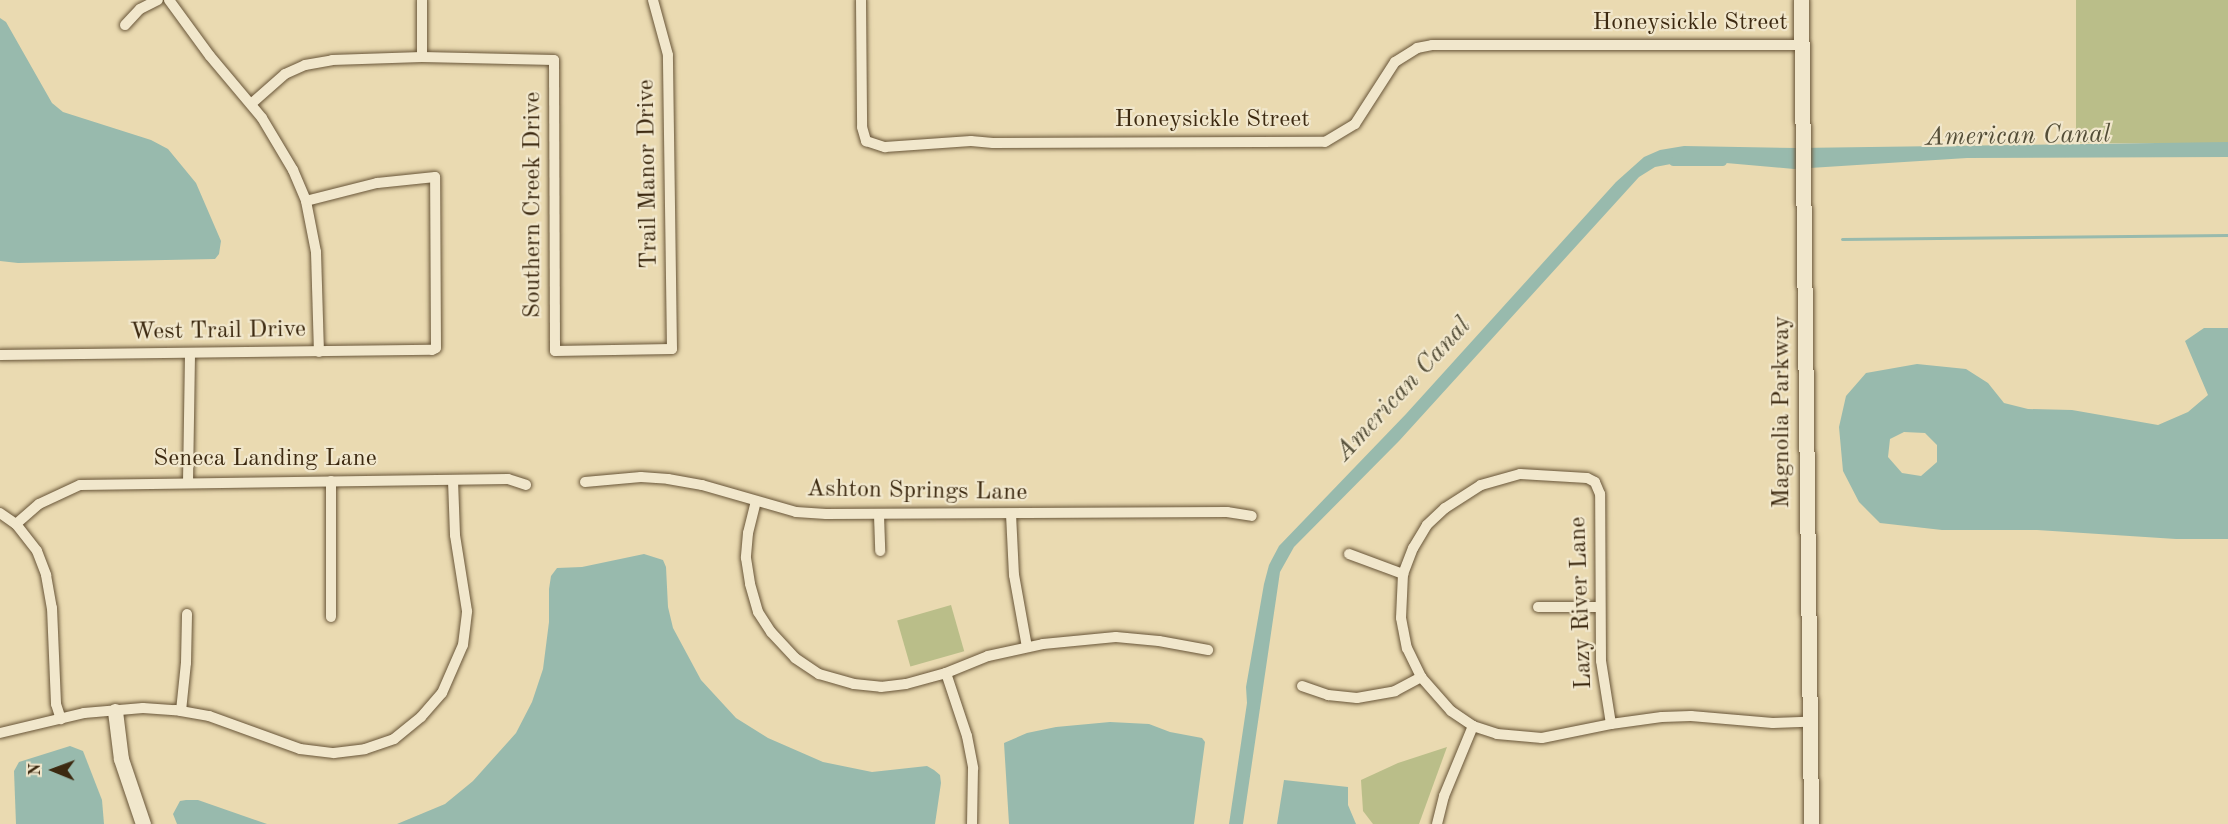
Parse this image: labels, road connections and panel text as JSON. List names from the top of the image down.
{
  "streets": {
    "street": [
      "Honeysickle Street",
      "Trail Manor Drive",
      "Southern Creek Drive",
      "West Trail Drive",
      "Magnolia Parkway",
      "Seneca Landing Lane",
      "Ashton Springs Lane",
      "Lazy River Lane"
    ]
  },
  "crossings": [
    ["Honeysickle Street", "Magnolia Parkway"],
    ["Trail Manor Drive", "Southern Creek Drive"]
  ],
  "water": ["American Canal"],
  "north": "left"
}
